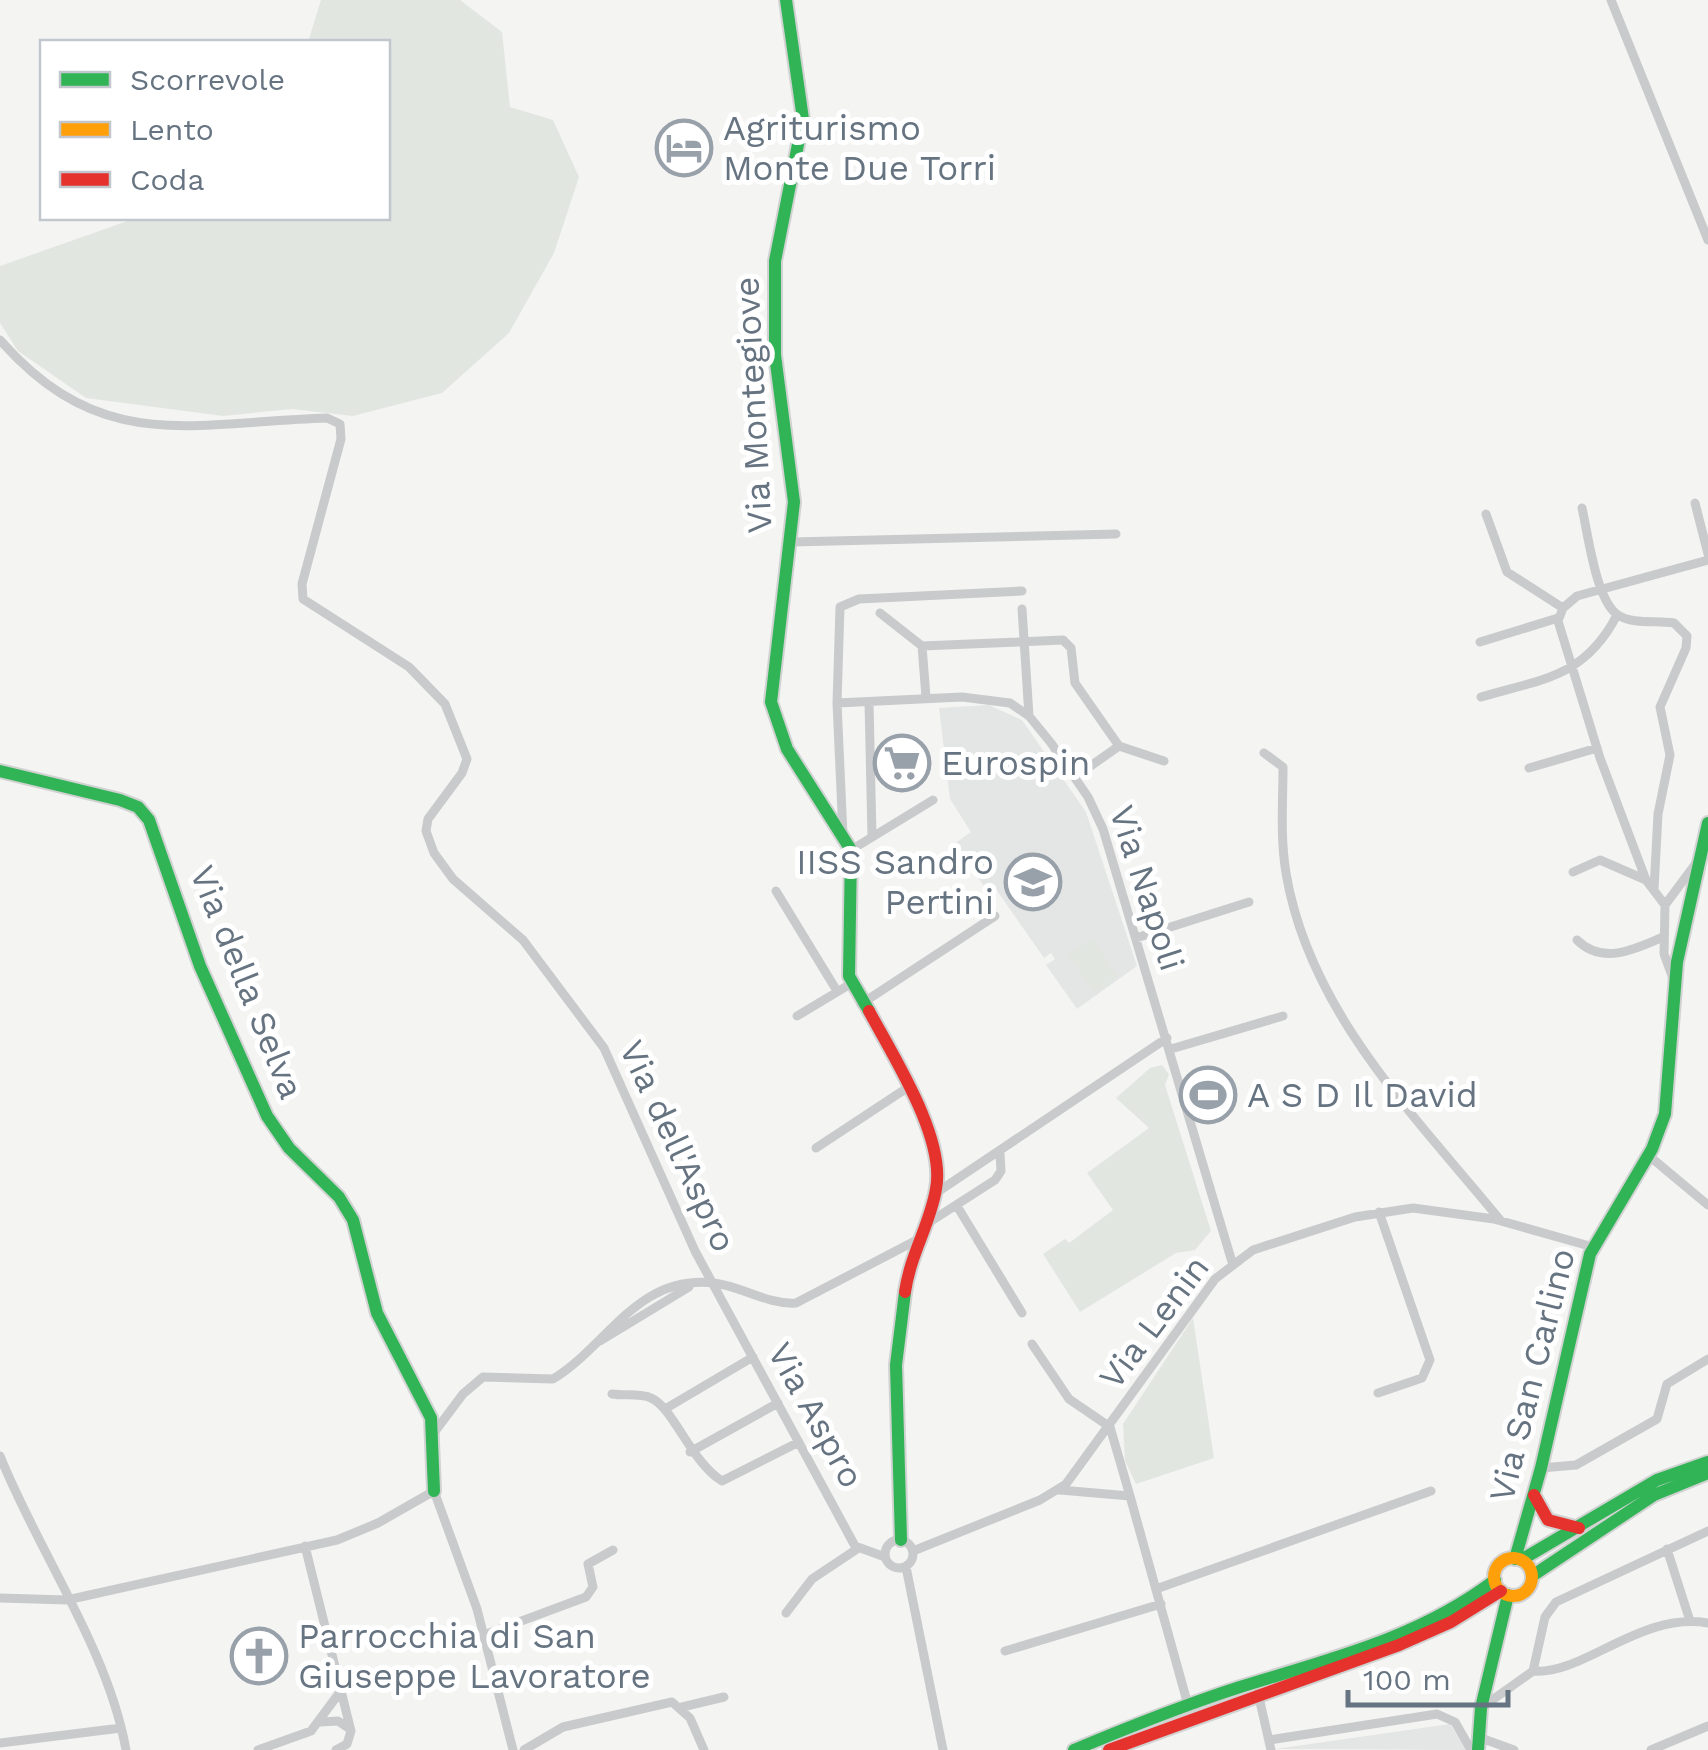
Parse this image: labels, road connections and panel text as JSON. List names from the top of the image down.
{
  "streets": {
    "street": [
      "Via Montegiove",
      "Via Napoli",
      "Via della Selva",
      "Via dell'Aspro",
      "Via Lenin",
      "Via San Carlino",
      "Via Aspro"
    ]
  },
  "crossings": [
    ["Via Montegiove", "Via Lenin"],
    ["Via Napoli", "Via Lenin"],
    ["Via dell'Aspro", "Via Aspro"],
    ["Via Lenin", "Via San Carlino"]
  ],
  "places": {
    "hotel": ["Agriturismo Monte Due Torri"],
    "supermarket": ["Eurospin"],
    "school or university": ["IISS Sandro Pertini"],
    "sports": ["A S D Il David"],
    "church": ["Parrocchia di San Giuseppe Lavoratore"]
  },
  "legend": ["Scorrevole", "Lento", "Coda"],
  "scale_bar": "100 m"
}
